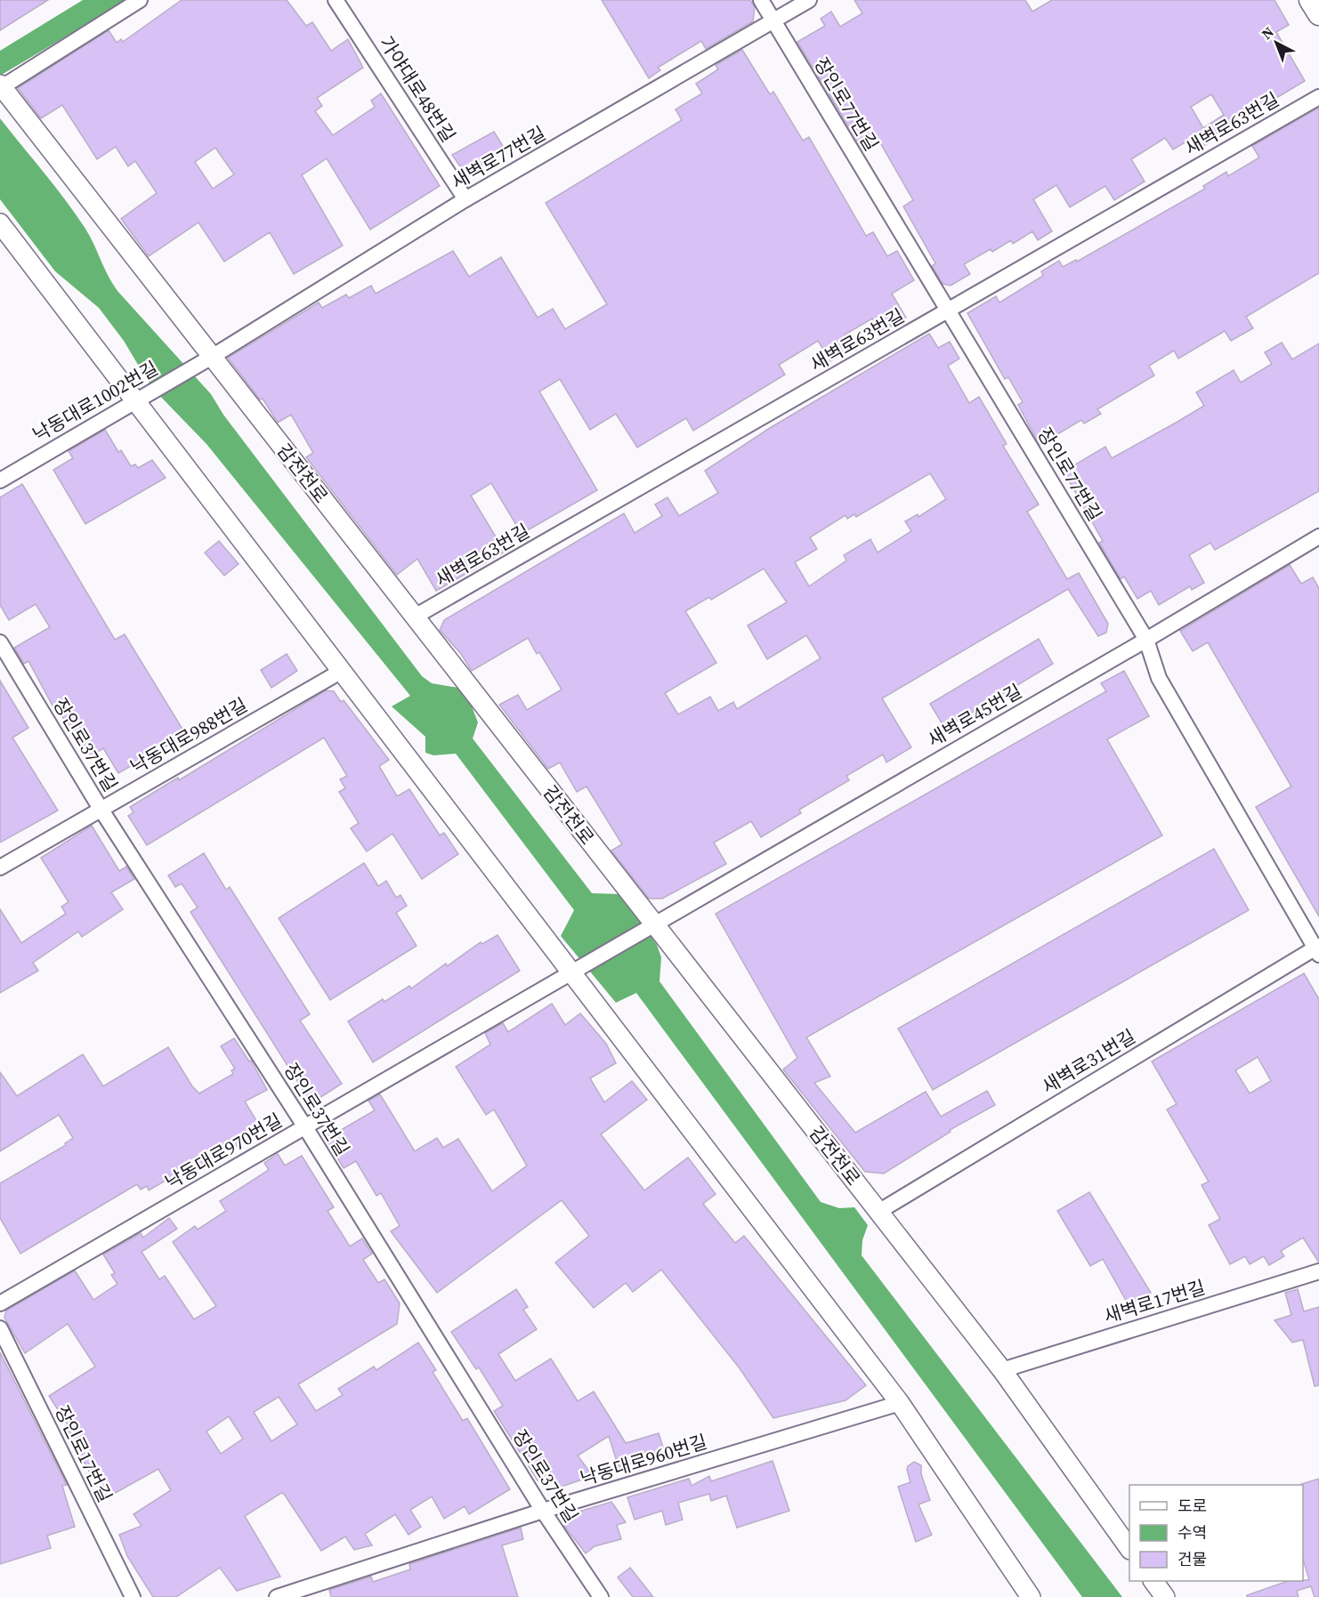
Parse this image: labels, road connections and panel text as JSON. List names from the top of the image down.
{
  "streets": {
    "street": [
      "가야대로48번길",
      "장인로77번길",
      "새벽로63번길",
      "새벽로77번길",
      "낙동대로1002번길",
      "감전천로",
      "새벽로45번길",
      "낙동대로988번길",
      "장인로37번길",
      "새벽로31번길",
      "낙동대로970번길",
      "새벽로17번길",
      "장인로17번길",
      "낙동대로960번길"
    ]
  },
  "crossings": [
    ["가야대로48번길", "새벽로77번길"],
    ["장인로77번길", "새벽로63번길"],
    ["장인로77번길", "새벽로77번길"],
    ["장인로77번길", "새벽로45번길"],
    ["장인로77번길", "새벽로31번길"],
    ["새벽로63번길", "감전천로"],
    ["새벽로77번길", "낙동대로1002번길"],
    ["새벽로77번길", "감전천로"],
    ["낙동대로1002번길", "감전천로"],
    ["감전천로", "새벽로45번길"],
    ["감전천로", "새벽로31번길"],
    ["감전천로", "새벽로17번길"],
    ["새벽로45번길", "낙동대로970번길"],
    ["낙동대로988번길", "장인로37번길"],
    ["장인로37번길", "낙동대로970번길"],
    ["장인로37번길", "낙동대로960번길"]
  ],
  "legend": ["도로", "수역", "건물"],
  "north": "top left"
}
